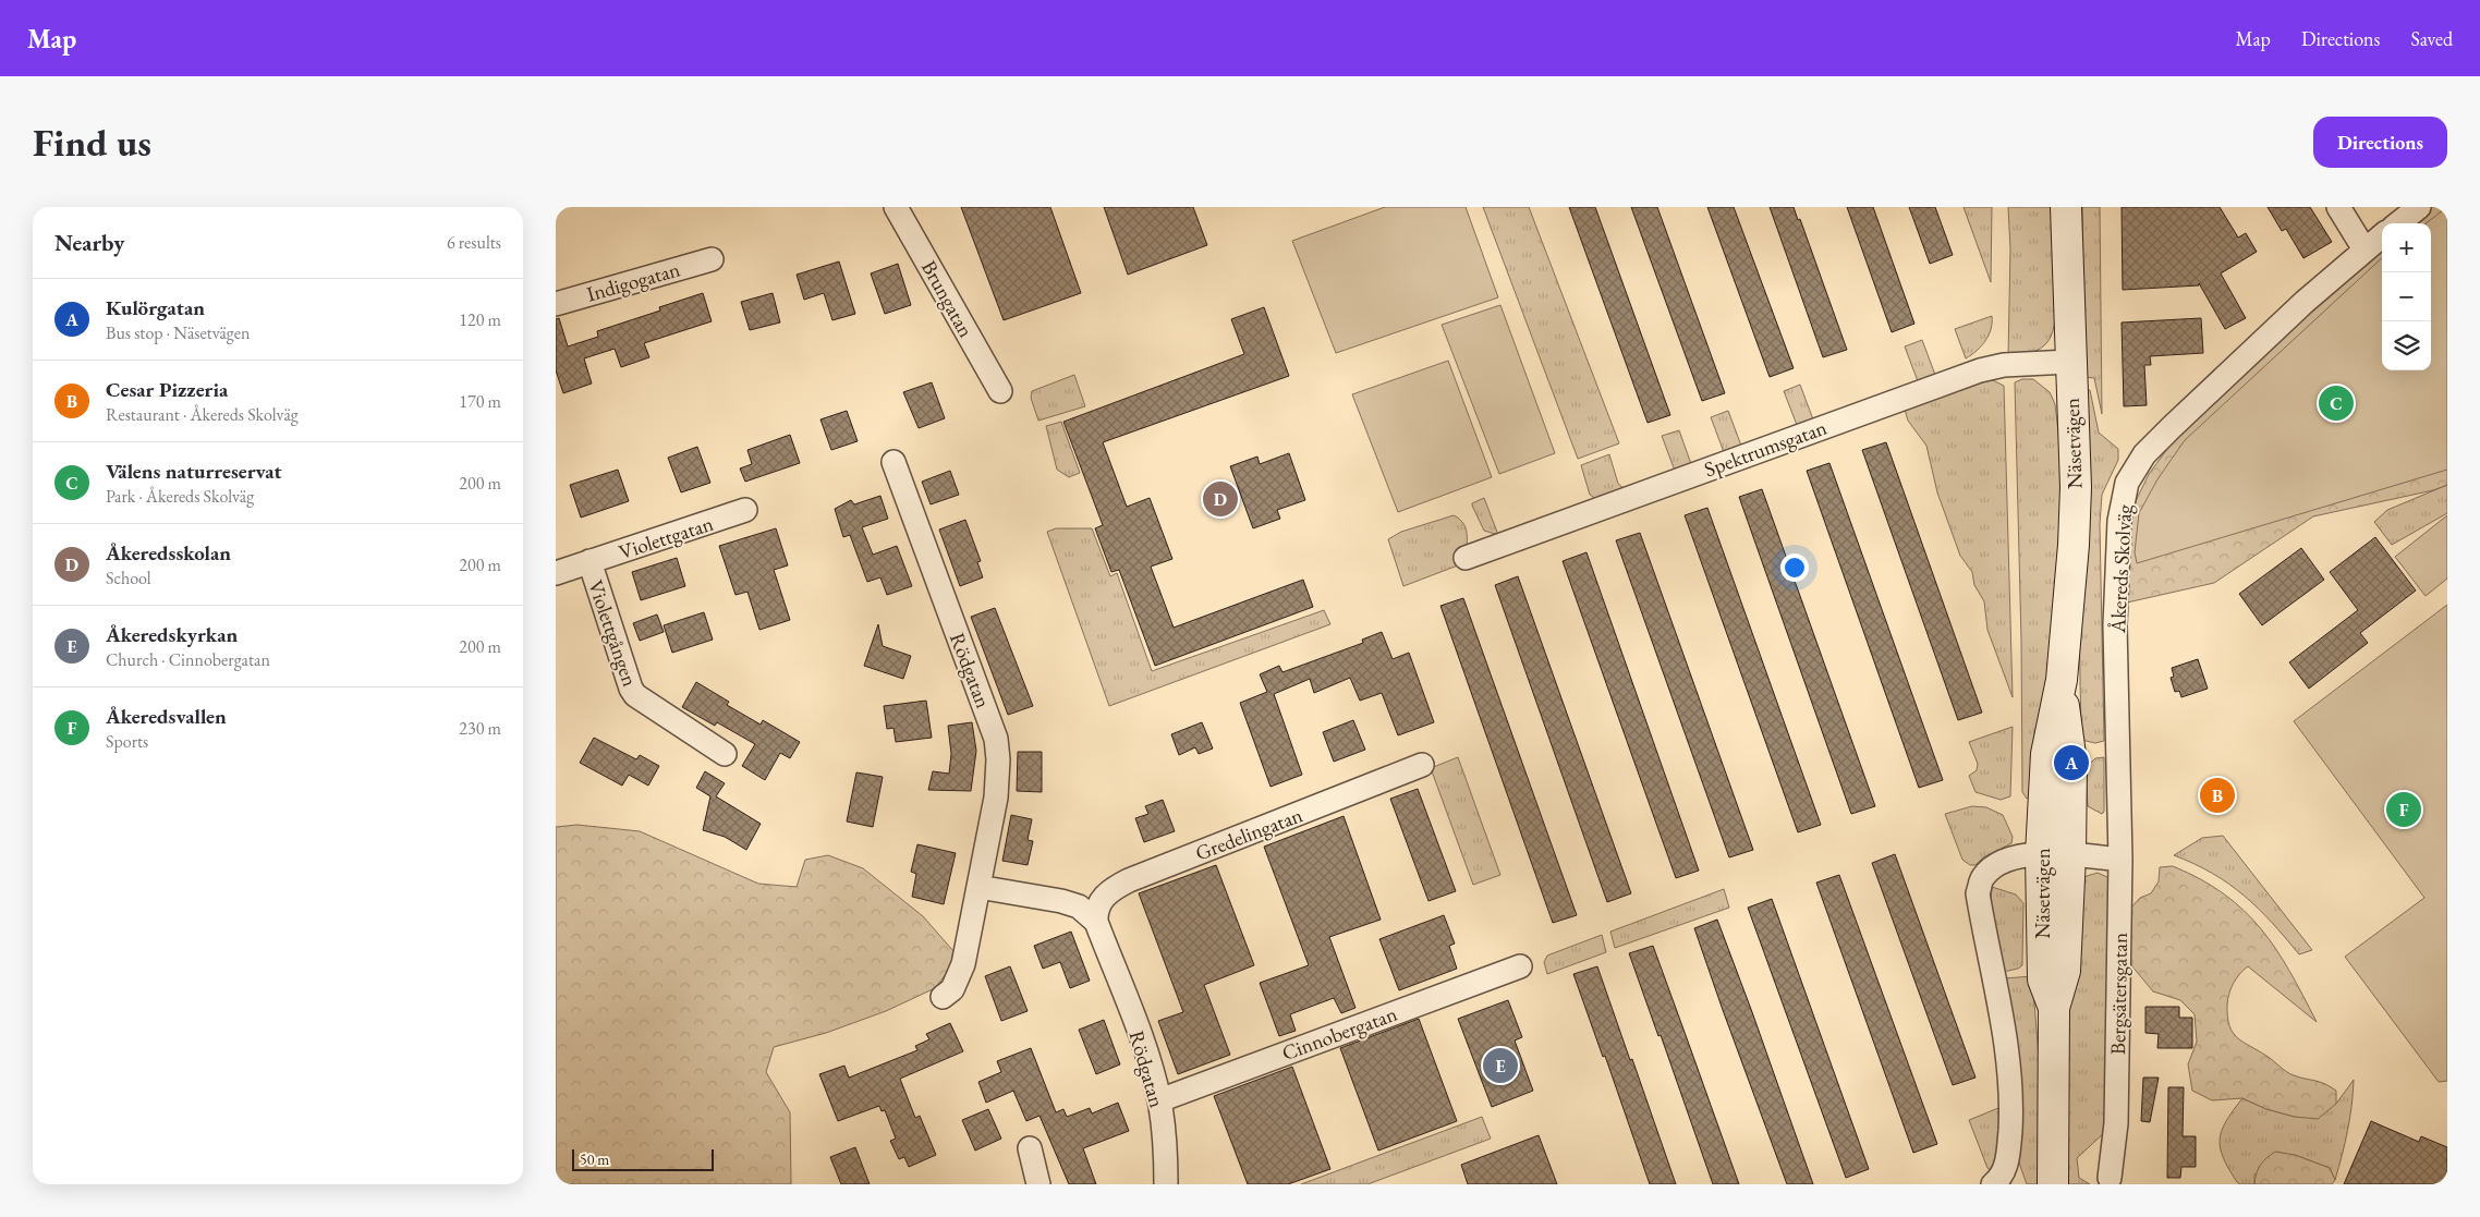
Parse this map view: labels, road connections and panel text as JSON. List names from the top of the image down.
{
  "streets": {
    "street": [
      "Indigogatan",
      "Brungatan",
      "Näsetvägen",
      "Spektrumsgatan",
      "Violettgatan",
      "Åkereds Skolväg",
      "Violettgången",
      "Rödgatan",
      "Gredelingatan",
      "Bergsätersgatan",
      "Cinnobergatan"
    ]
  },
  "crossings": [
    ["Näsetvägen", "Spektrumsgatan"],
    ["Violettgatan", "Violettgången"],
    ["Åkereds Skolväg", "Bergsätersgatan"],
    ["Rödgatan", "Gredelingatan"],
    ["Rödgatan", "Cinnobergatan"]
  ],
  "scale_bar": "50 m",
  "page": {
    "header": "Map",
    "nav": ["Map", "Directions", "Saved"],
    "buttons": "Directions",
    "title": "Find us",
    "heading": ["Nearby", "6 results"],
    "map_buttons": ["+", "−"],
    "list": [
      {
        "mark": "A",
        "name": "Kulörgatan",
        "note": "Bus stop · Näsetvägen",
        "value": "120 m"
      },
      {
        "mark": "B",
        "name": "Cesar Pizzeria",
        "note": "Restaurant · Åkereds Skolväg",
        "value": "170 m"
      },
      {
        "mark": "C",
        "name": "Välens naturreservat",
        "note": "Park · Åkereds Skolväg",
        "value": "200 m"
      },
      {
        "mark": "D",
        "name": "Åkeredsskolan",
        "note": "School",
        "value": "200 m"
      },
      {
        "mark": "E",
        "name": "Åkeredskyrkan",
        "note": "Church · Cinnobergatan",
        "value": "200 m"
      },
      {
        "mark": "F",
        "name": "Åkeredsvallen",
        "note": "Sports",
        "value": "230 m"
      }
    ],
    "pins": [
      "C",
      "D",
      "A",
      "B",
      "F",
      "E"
    ],
    "scale": "50 m"
  }
}
